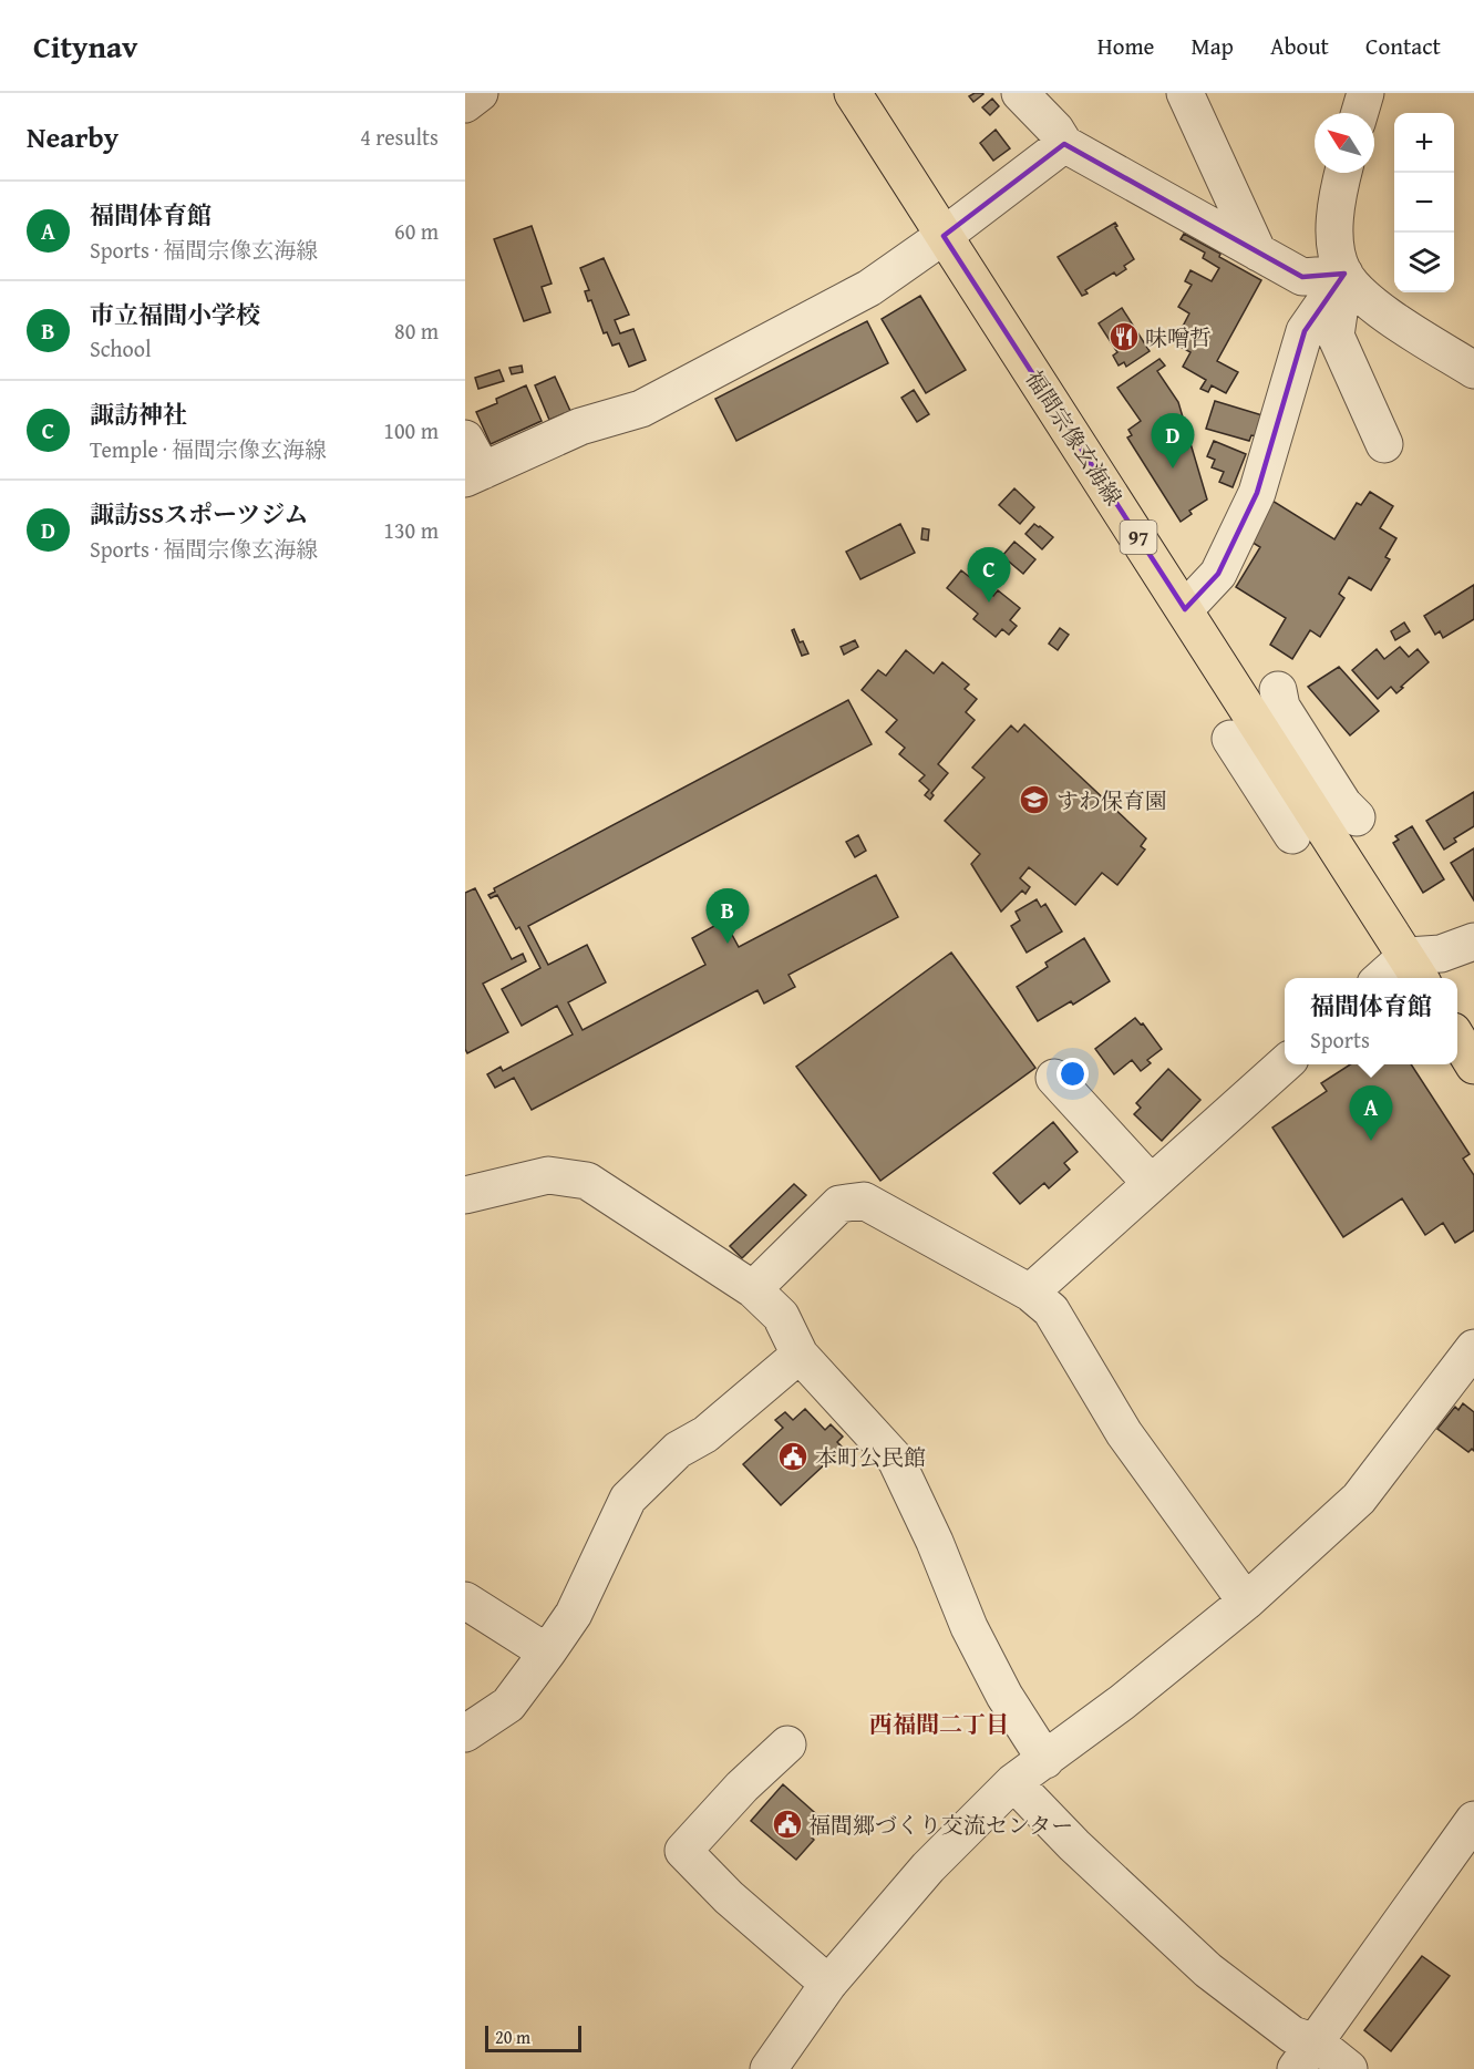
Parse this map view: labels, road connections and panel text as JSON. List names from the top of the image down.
{
  "streets": {
    "main road": ["福間宗像玄海線", "97"]
  },
  "districts": ["西福間二丁目"],
  "places": {
    "restaurant": ["味噌哲"],
    "school or university": ["すわ保育園"],
    "public building": ["本町公民館", "福間郷づくり交流センター"]
  },
  "scale_bar": "20 m",
  "north": "top left",
  "page": {
    "header": "Citynav",
    "nav": [
      "Home",
      "Map",
      "About",
      "Contact"
    ],
    "heading": ["Nearby", "4 results"],
    "map_buttons": ["+", "−"],
    "list": [
      {
        "mark": "A",
        "name": "福間体育館",
        "note": "Sports · 福間宗像玄海線",
        "value": "60 m"
      },
      {
        "mark": "B",
        "name": "市立福間小学校",
        "note": "School",
        "value": "80 m"
      },
      {
        "mark": "C",
        "name": "諏訪神社",
        "note": "Temple · 福間宗像玄海線",
        "value": "100 m"
      },
      {
        "mark": "D",
        "name": "諏訪SSスポーツジム",
        "note": "Sports · 福間宗像玄海線",
        "value": "130 m"
      }
    ],
    "pins": [
      "D",
      "C",
      "B",
      "A"
    ],
    "popup": ["福間体育館", "Sports"],
    "scale": "20 m"
  }
}
